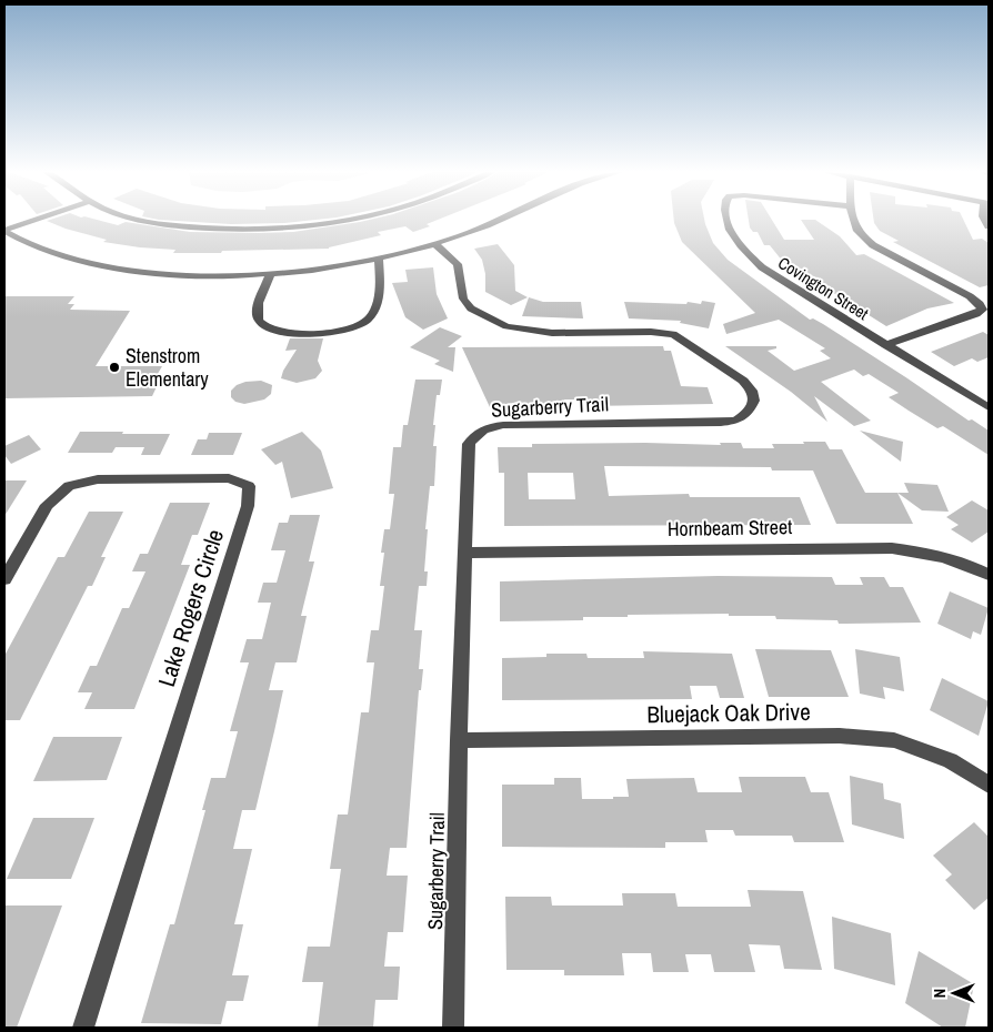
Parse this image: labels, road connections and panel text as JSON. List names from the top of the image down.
{
  "streets": {
    "street": [
      "Covington Street",
      "Sugarberry Trail",
      "Hornbeam Street",
      "Lake Rogers Circle",
      "Bluejack Oak Drive"
    ]
  },
  "crossings": [
    ["Sugarberry Trail", "Hornbeam Street"],
    ["Sugarberry Trail", "Bluejack Oak Drive"]
  ],
  "places": ["Stenstrom Elementary"],
  "north": "left"
}
